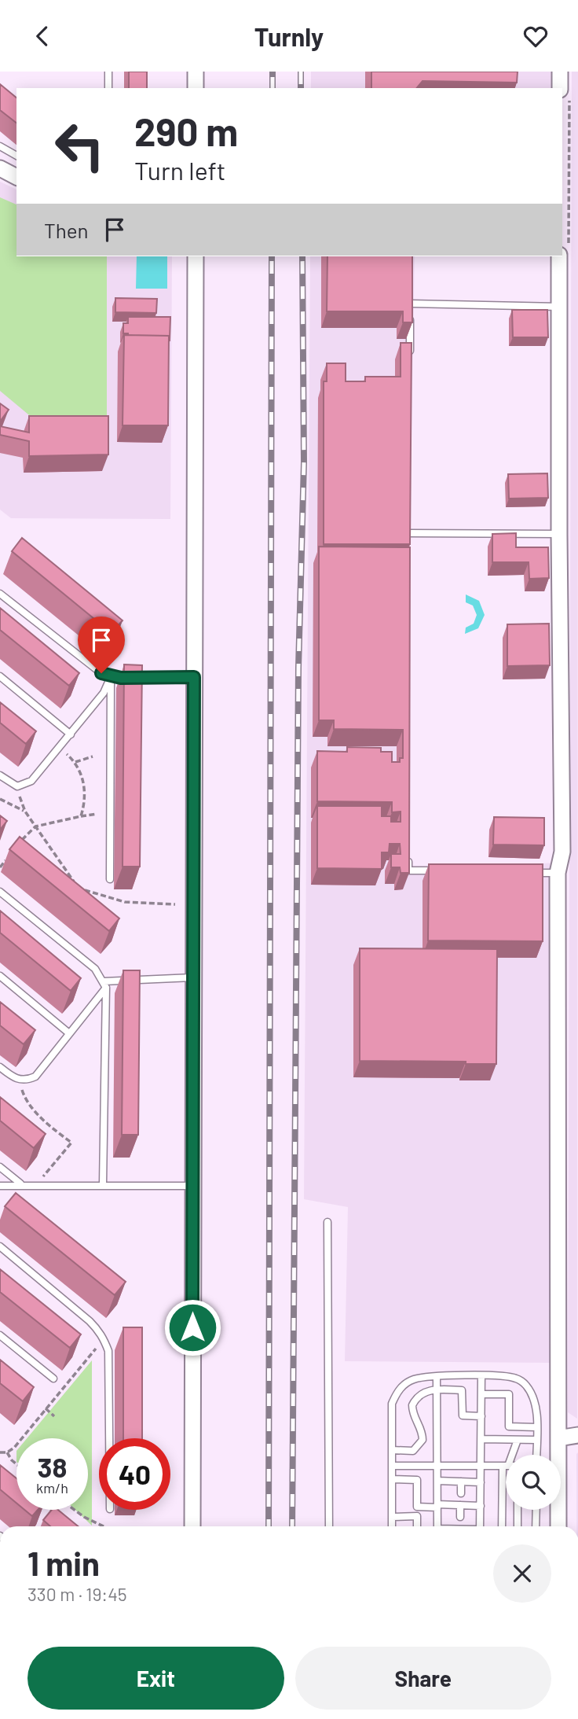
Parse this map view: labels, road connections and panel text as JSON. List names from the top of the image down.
{
  "page": {
    "header": "Turnly",
    "turn": ["290 m", "Turn left"],
    "then": "Then",
    "speed": "38 km/h",
    "limit": "40",
    "heading": ["1 min", "330 m · 19:45"],
    "buttons": ["Exit", "Share"]
  }
}
